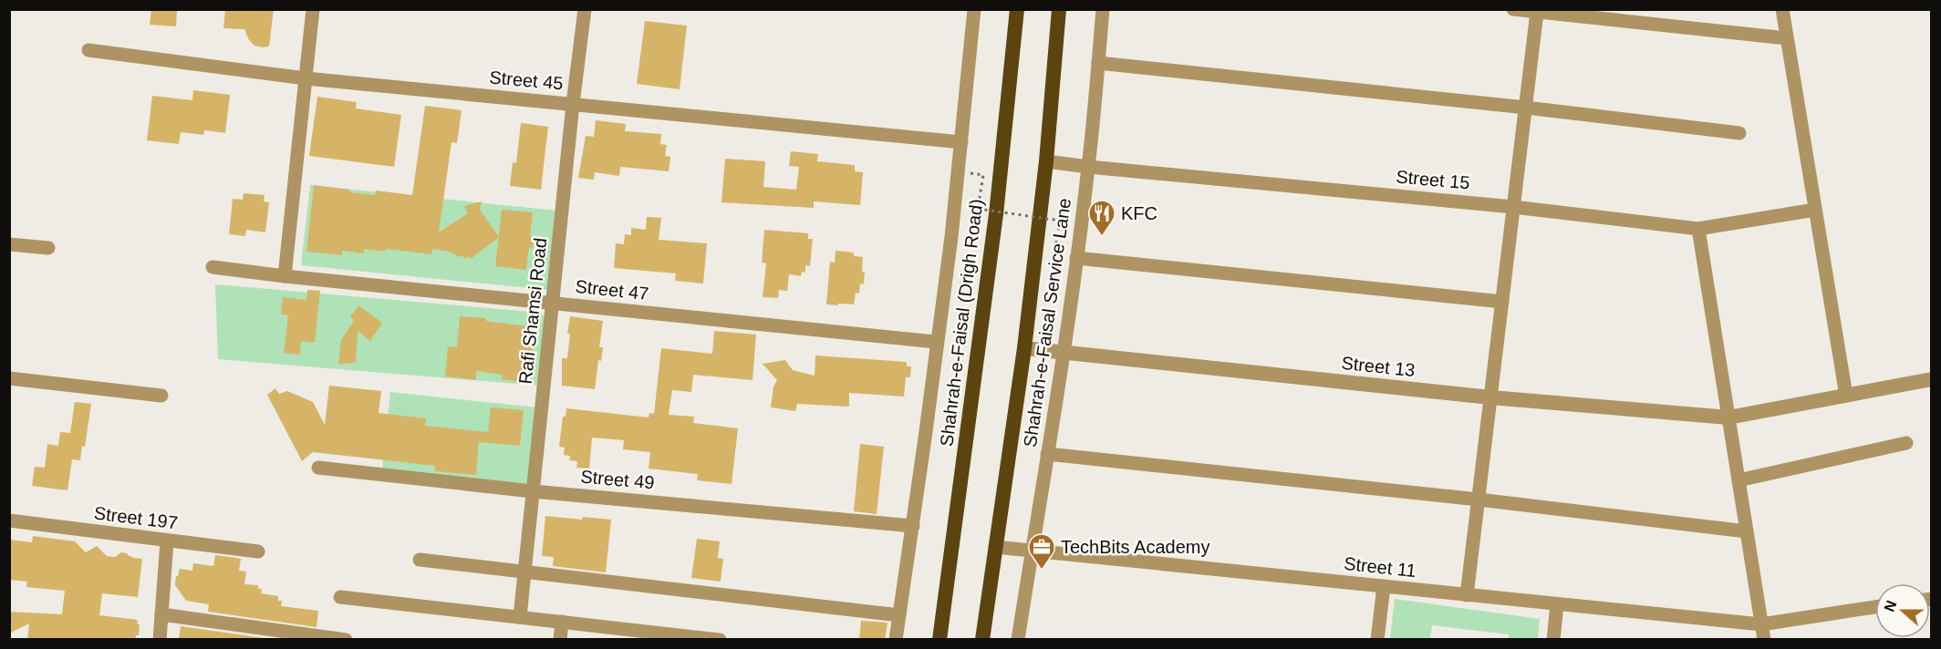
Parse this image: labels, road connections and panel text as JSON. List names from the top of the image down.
{
  "streets": {
    "highway": ["Shahrah-e-Faisal (Drigh Road)"],
    "street": [
      "Street 45",
      "Street 15",
      "Street 47",
      "Rafi Shamsi Road",
      "Shahrah-e-Faisal Service Lane",
      "Street 13",
      "Street 49",
      "Street 197",
      "Street 11"
    ]
  },
  "crossings": [
    ["Street 45", "Rafi Shamsi Road"],
    ["Street 15", "Shahrah-e-Faisal Service Lane"],
    ["Street 47", "Rafi Shamsi Road"],
    ["Rafi Shamsi Road", "Street 49"],
    ["Shahrah-e-Faisal Service Lane", "Street 13"],
    ["Shahrah-e-Faisal Service Lane", "Street 11"]
  ],
  "places": {
    "restaurant": ["KFC"],
    "office": ["TechBits Academy"]
  },
  "north": "left"
}
